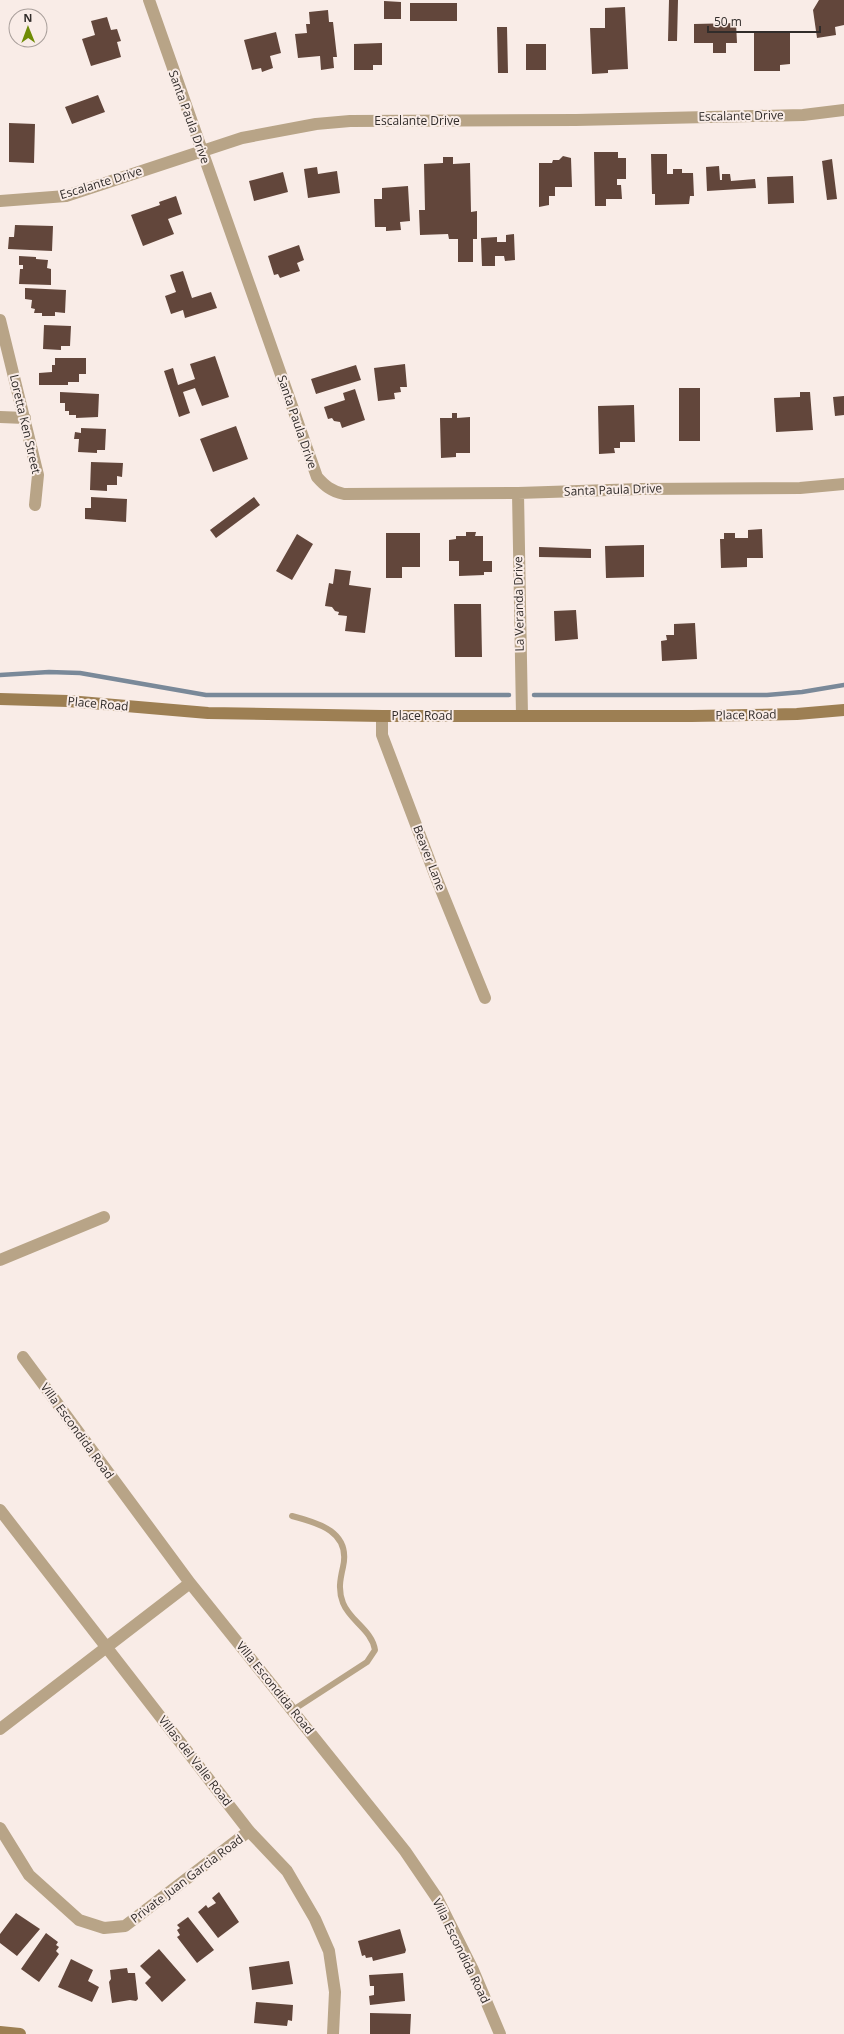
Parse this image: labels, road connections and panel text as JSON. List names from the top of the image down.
{
  "streets": {
    "street": [
      "Escalante Drive",
      "Santa Paula Drive",
      "Loretta Ken Street",
      "La Veranda Drive",
      "Place Road",
      "Beaver Lane",
      "Villa Escondida Road",
      "Villas del Valle Road",
      "Private Juan Garcia Road"
    ]
  },
  "crossings": [
    ["Escalante Drive", "Santa Paula Drive"],
    ["Santa Paula Drive", "La Veranda Drive"],
    ["La Veranda Drive", "Place Road"],
    ["Place Road", "Beaver Lane"],
    ["Villas del Valle Road", "Private Juan Garcia Road"]
  ],
  "scale_bar": "50 m",
  "north": "top"
}
